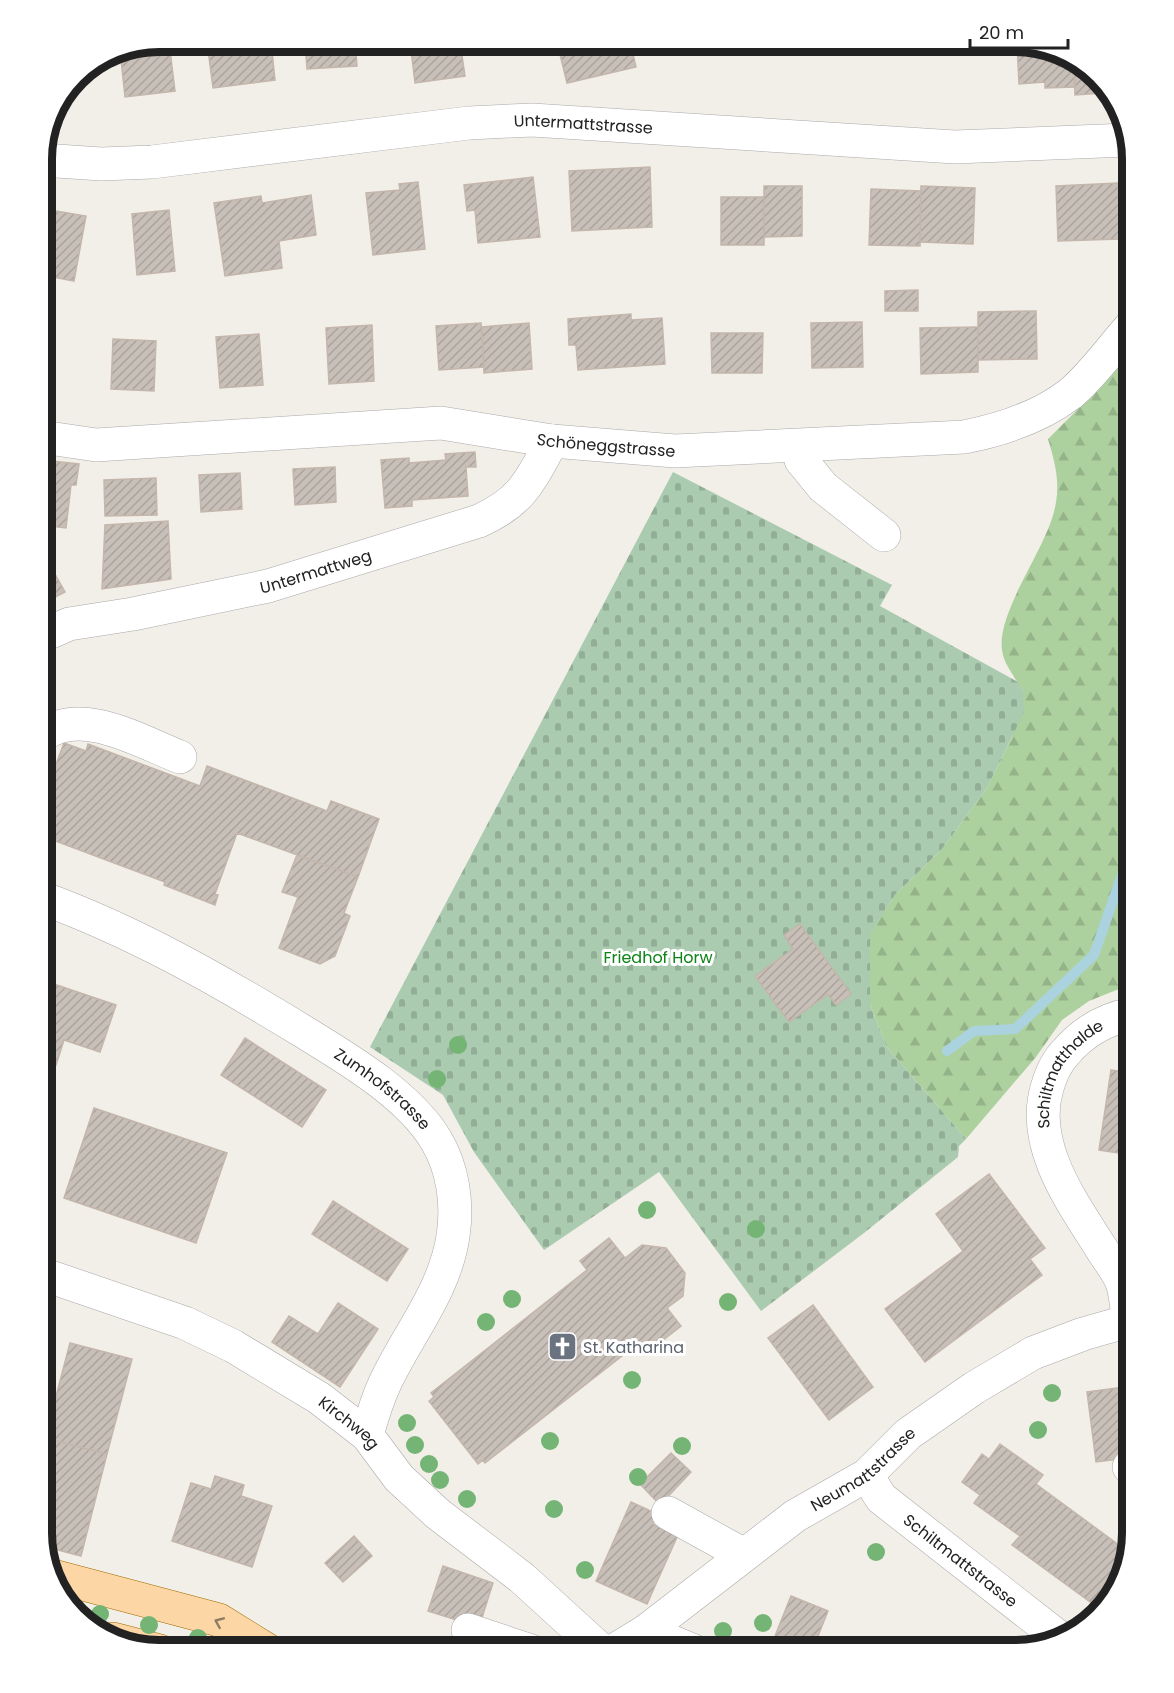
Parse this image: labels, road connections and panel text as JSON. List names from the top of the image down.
{
  "streets": {
    "street": [
      "Untermattstrasse",
      "Schöneggstrasse",
      "Untermattweg",
      "Schiltmatthalde",
      "Zumhofstrasse",
      "Kirchweg",
      "Neumattstrasse",
      "Schiltmattstrasse"
    ]
  },
  "crossings": [
    ["Schöneggstrasse", "Untermattweg"],
    ["Zumhofstrasse", "Kirchweg"],
    ["Neumattstrasse", "Schiltmattstrasse"]
  ],
  "parks": ["Friedhof Horw"],
  "places": {
    "church": ["St. Katharina"]
  },
  "scale_bar": "20 m"
}
